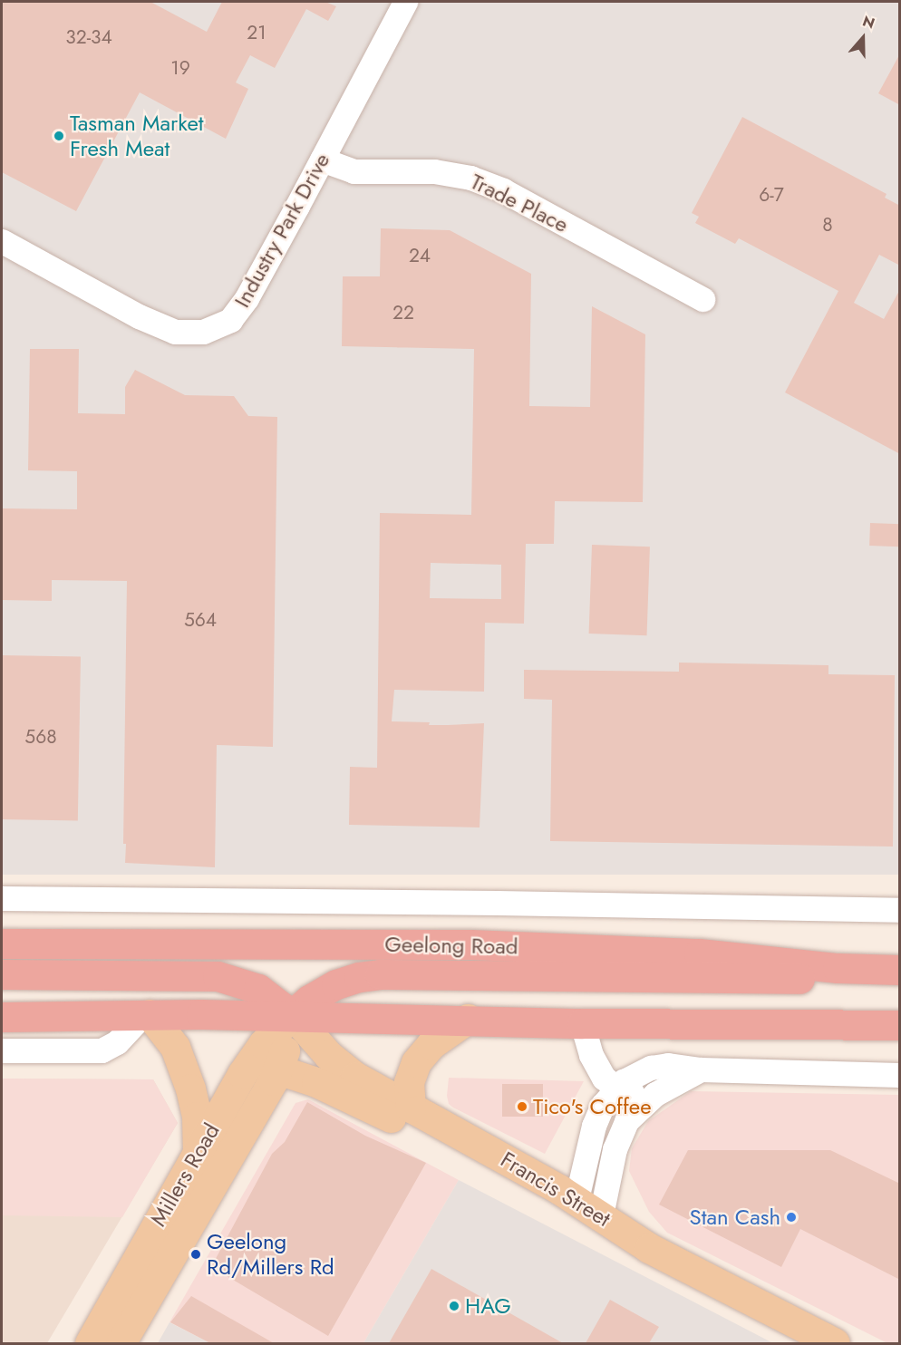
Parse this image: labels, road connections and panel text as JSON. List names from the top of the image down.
{
  "streets": {
    "highway": ["Geelong Road"],
    "main road": ["Millers Road"],
    "street": ["Trade Place", "Industry Park Drive"]
  },
  "crossings": [
    ["Trade Place", "Industry Park Drive"]
  ],
  "places": [
    "Tasman Market Fresh Meat",
    "Tico's Coffee",
    "Stan Cash",
    "Geelong Rd/Millers Rd",
    "HAG"
  ],
  "house_numbers": [
    "21",
    "32-34",
    "19",
    "6-7",
    "8",
    "24",
    "22",
    "564",
    "568"
  ],
  "north": "top"
}
